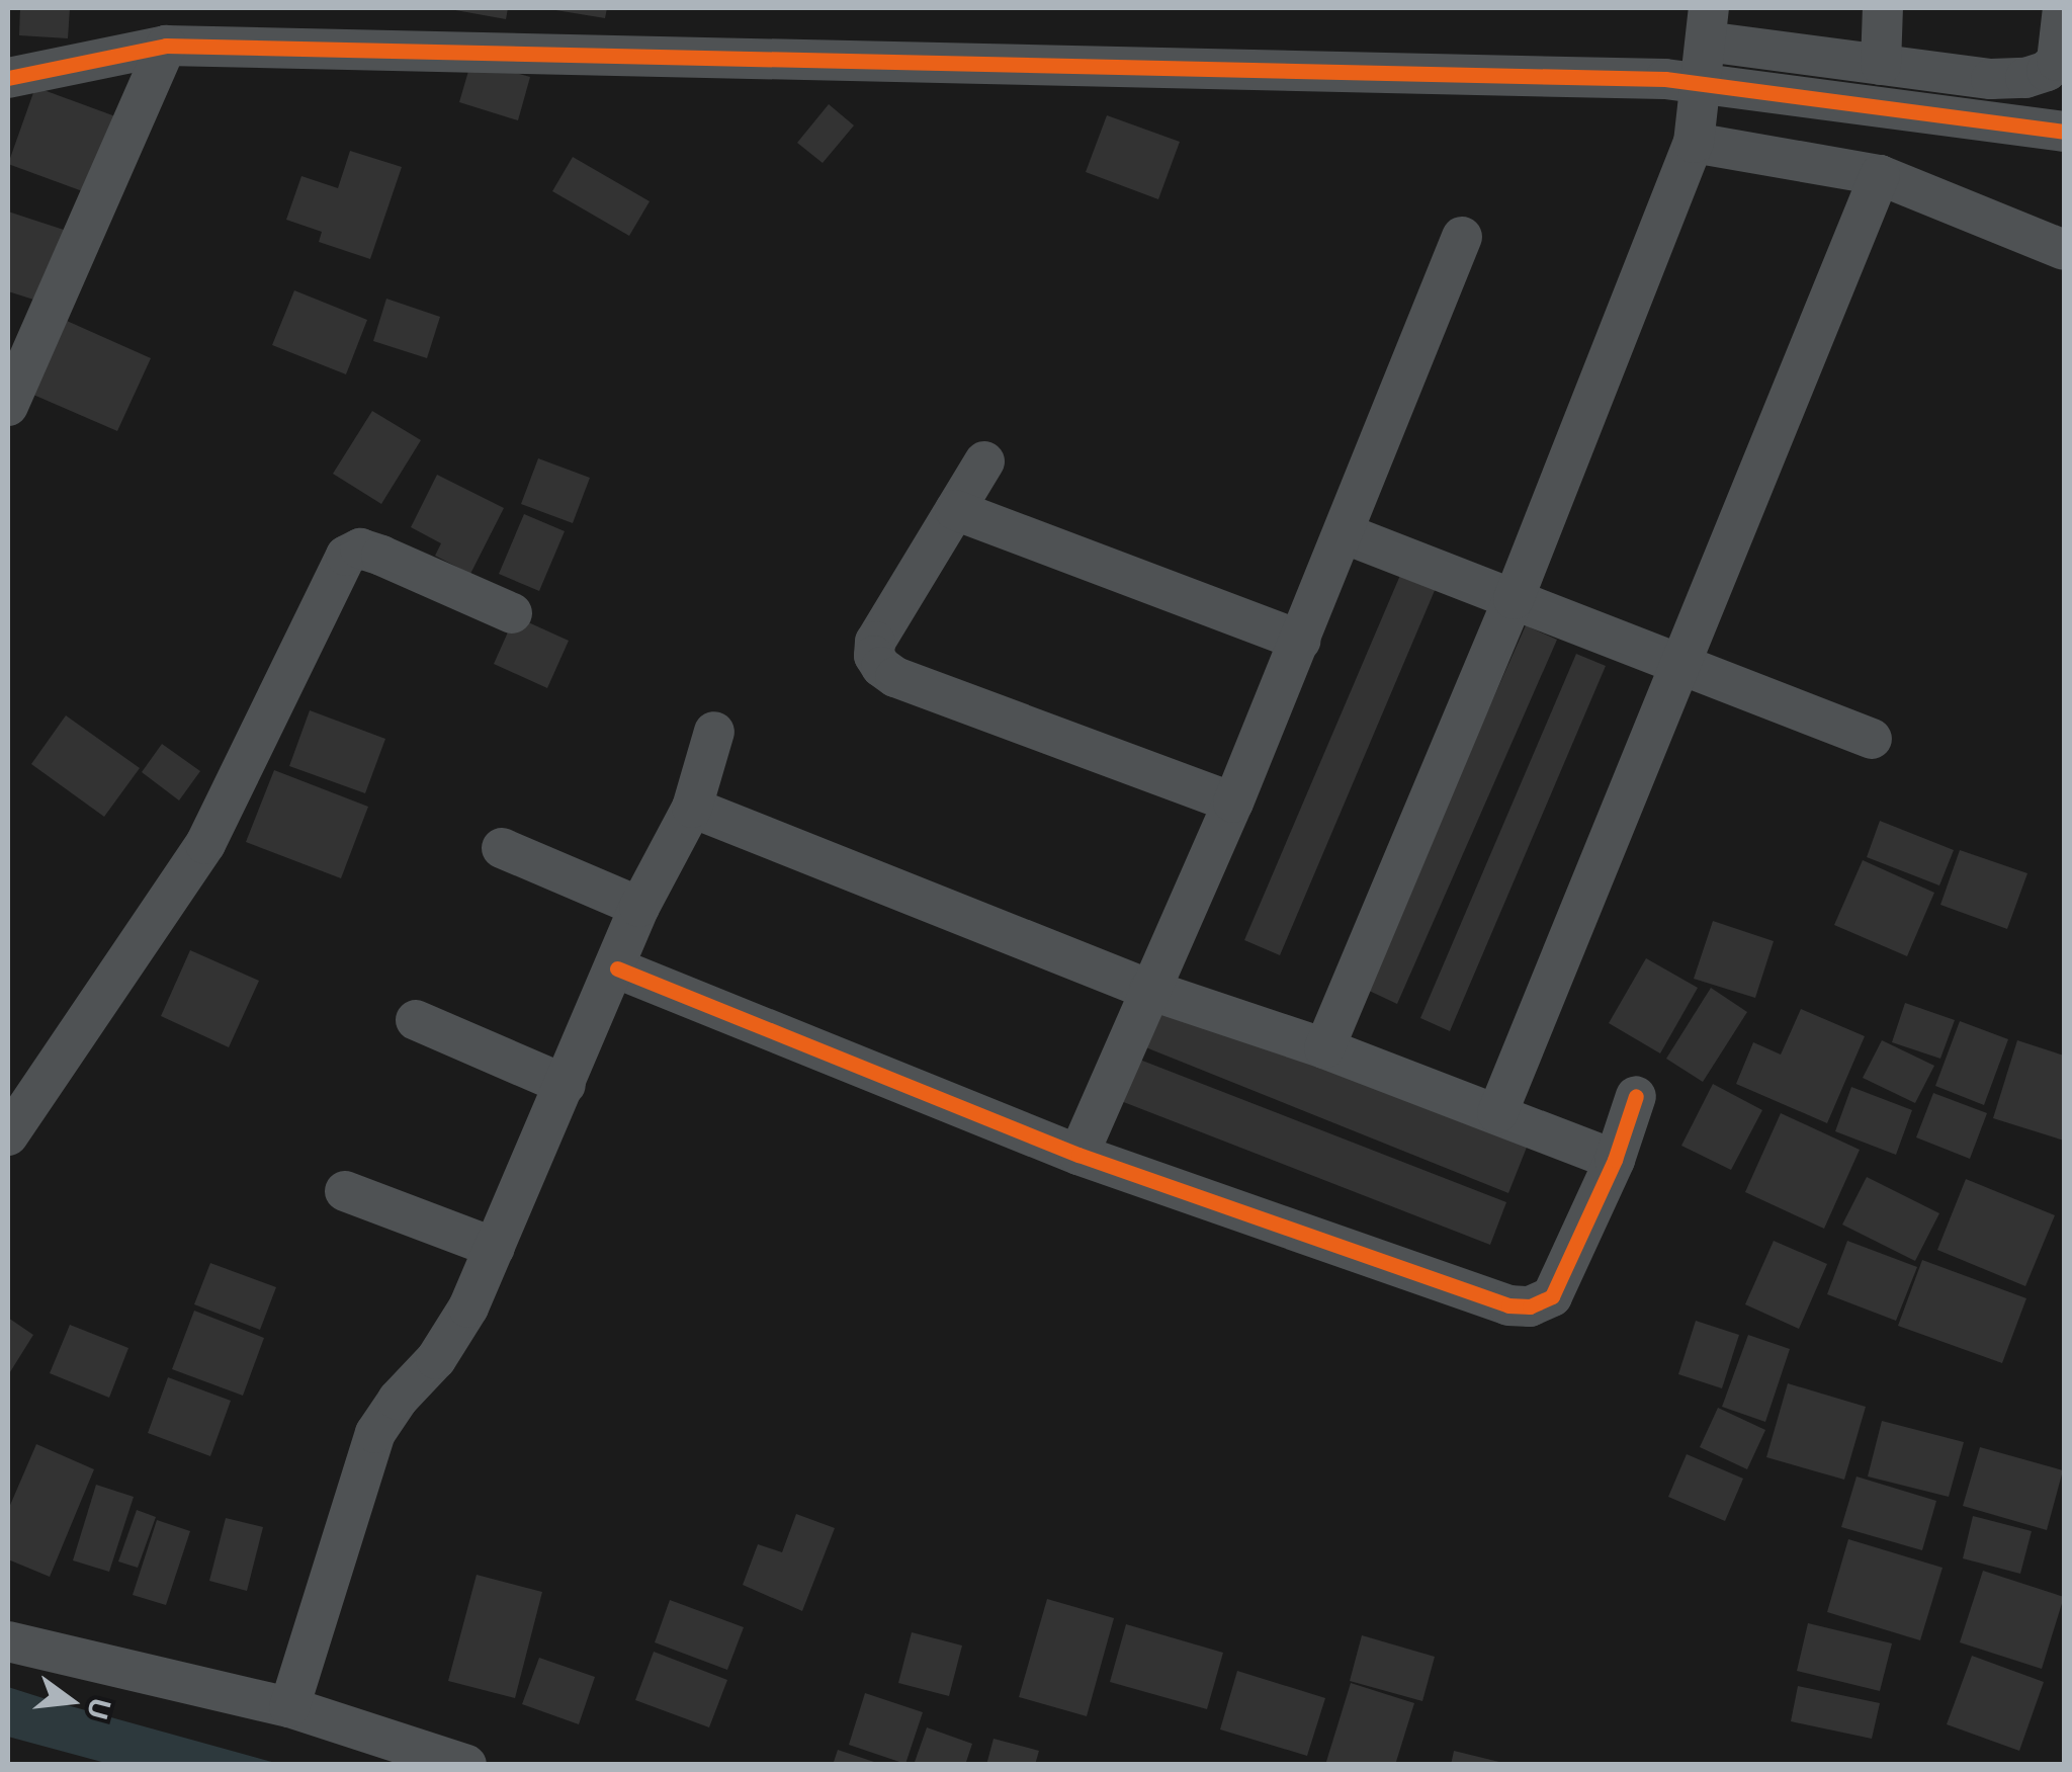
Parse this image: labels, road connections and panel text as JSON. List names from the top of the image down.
{
  "north": "right"
}
